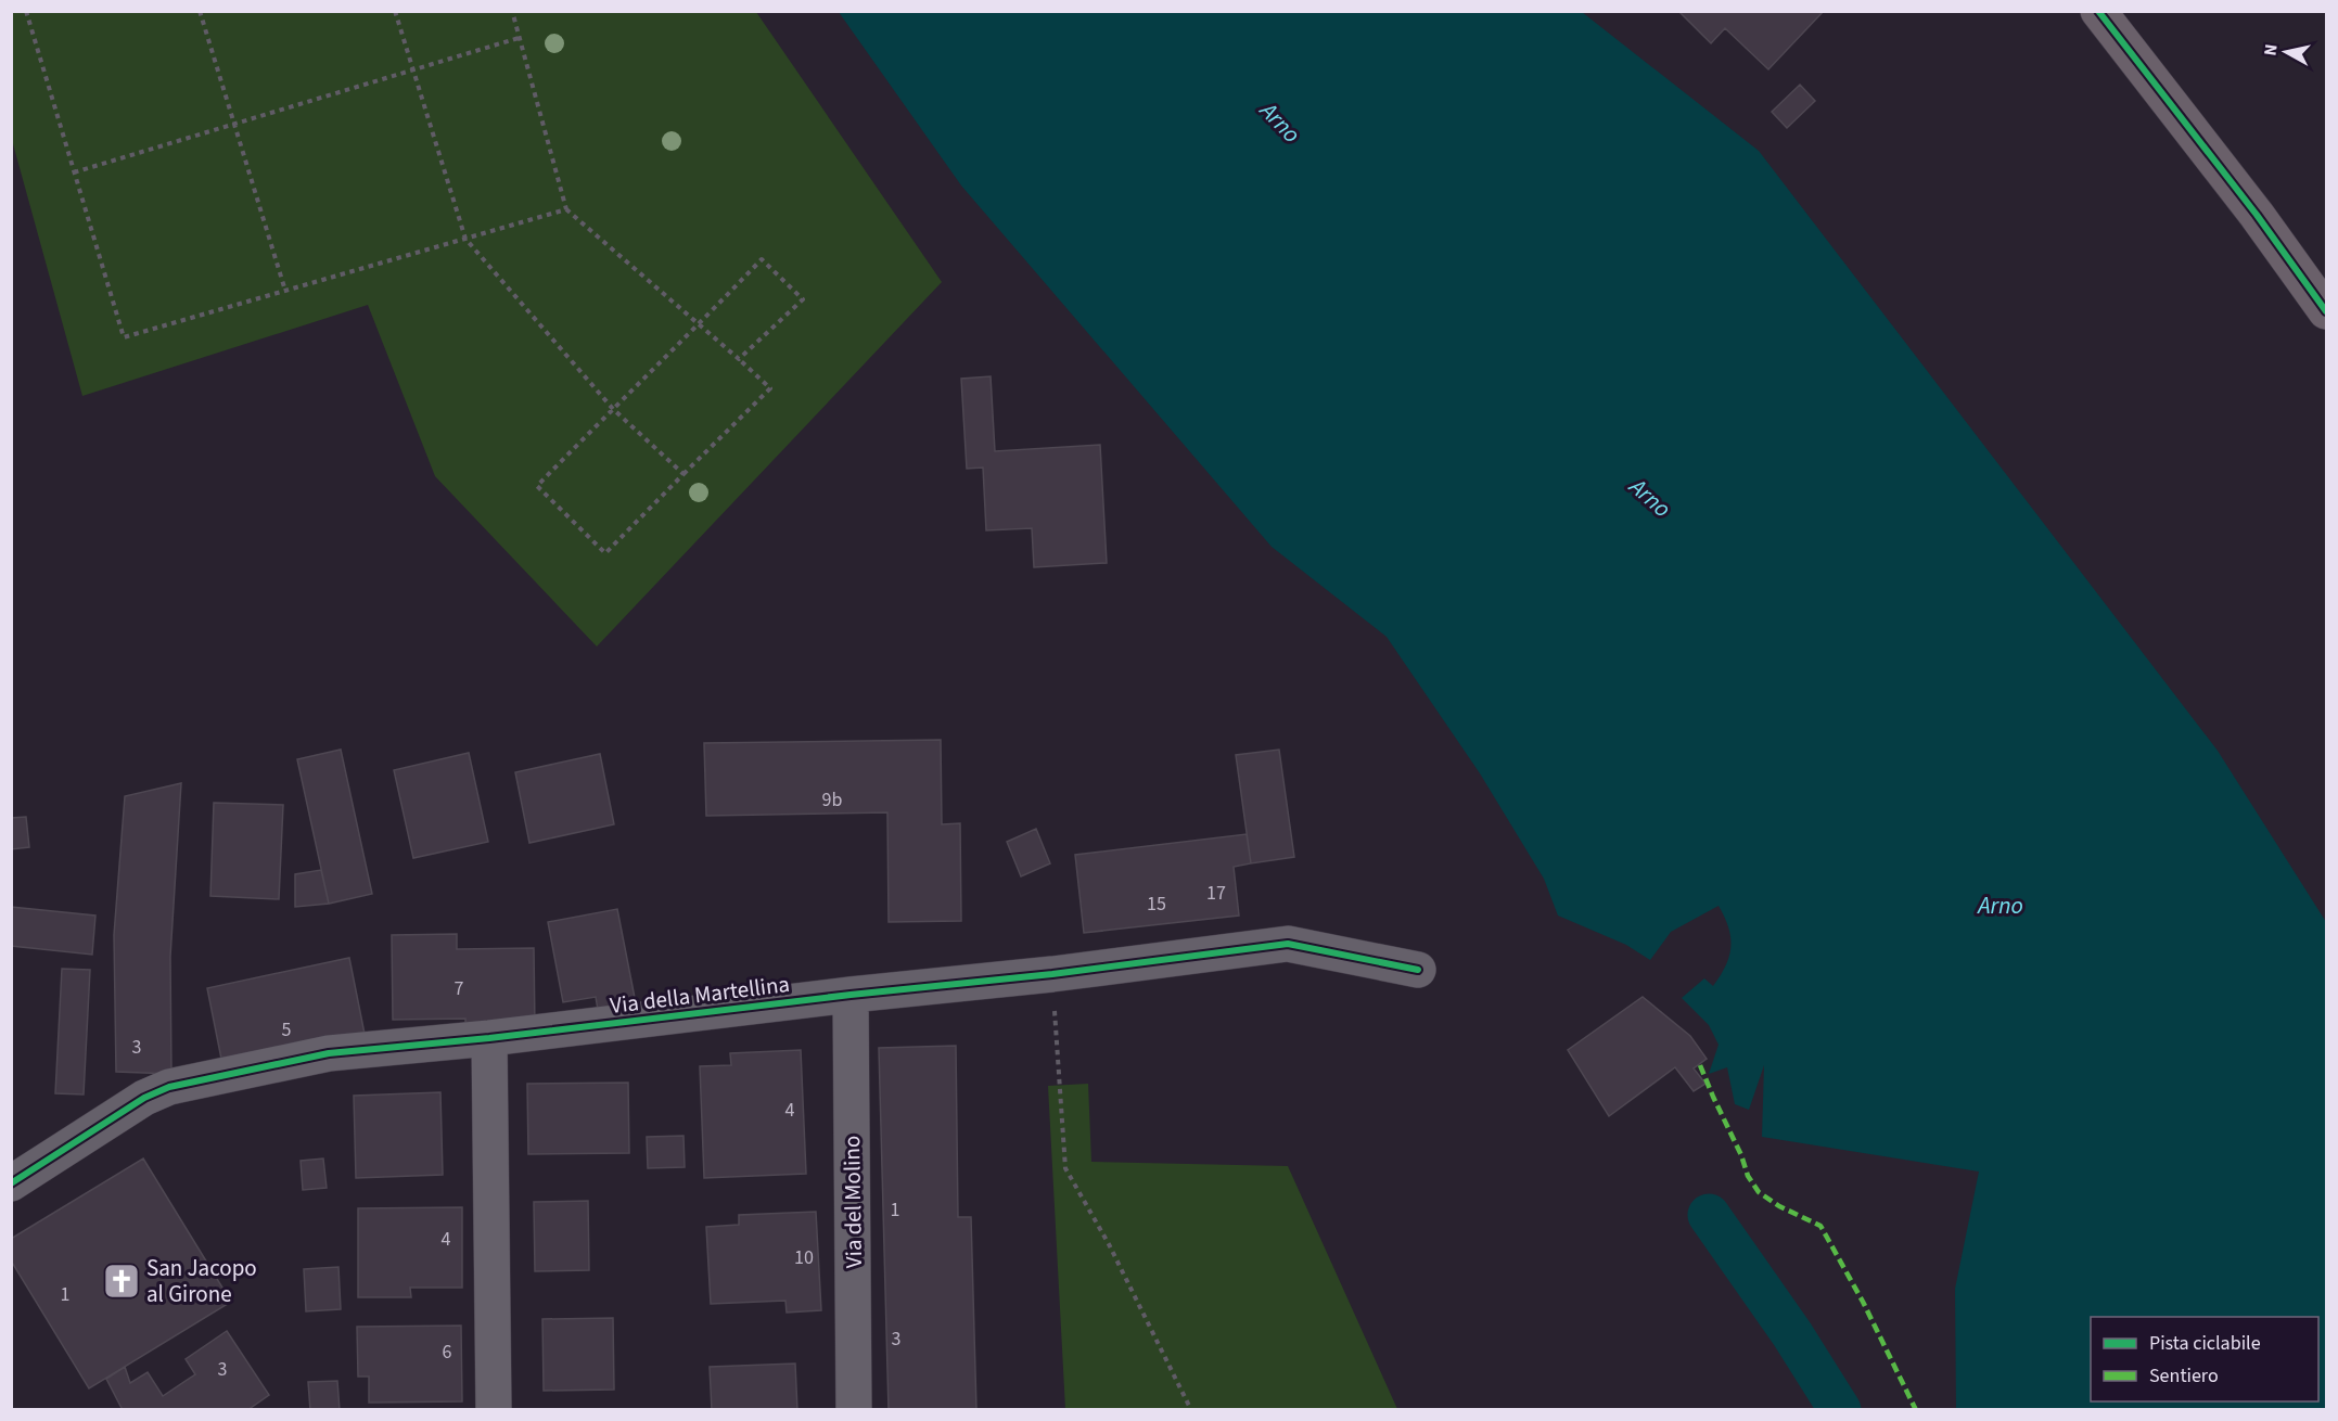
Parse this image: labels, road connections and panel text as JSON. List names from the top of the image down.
{
  "streets": {
    "street": ["Via della Martellina", "Via del Molino"]
  },
  "crossings": [
    ["Via della Martellina", "Via del Molino"]
  ],
  "water": ["Arno"],
  "places": {
    "church": ["San Jacopo al Girone"]
  },
  "house_numbers": [
    "9b",
    "17",
    "15",
    "7",
    "5",
    "3",
    "4",
    "1",
    "4",
    "10",
    "1",
    "3",
    "6",
    "3"
  ],
  "legend": ["Pista ciclabile", "Sentiero"],
  "north": "left"
}
